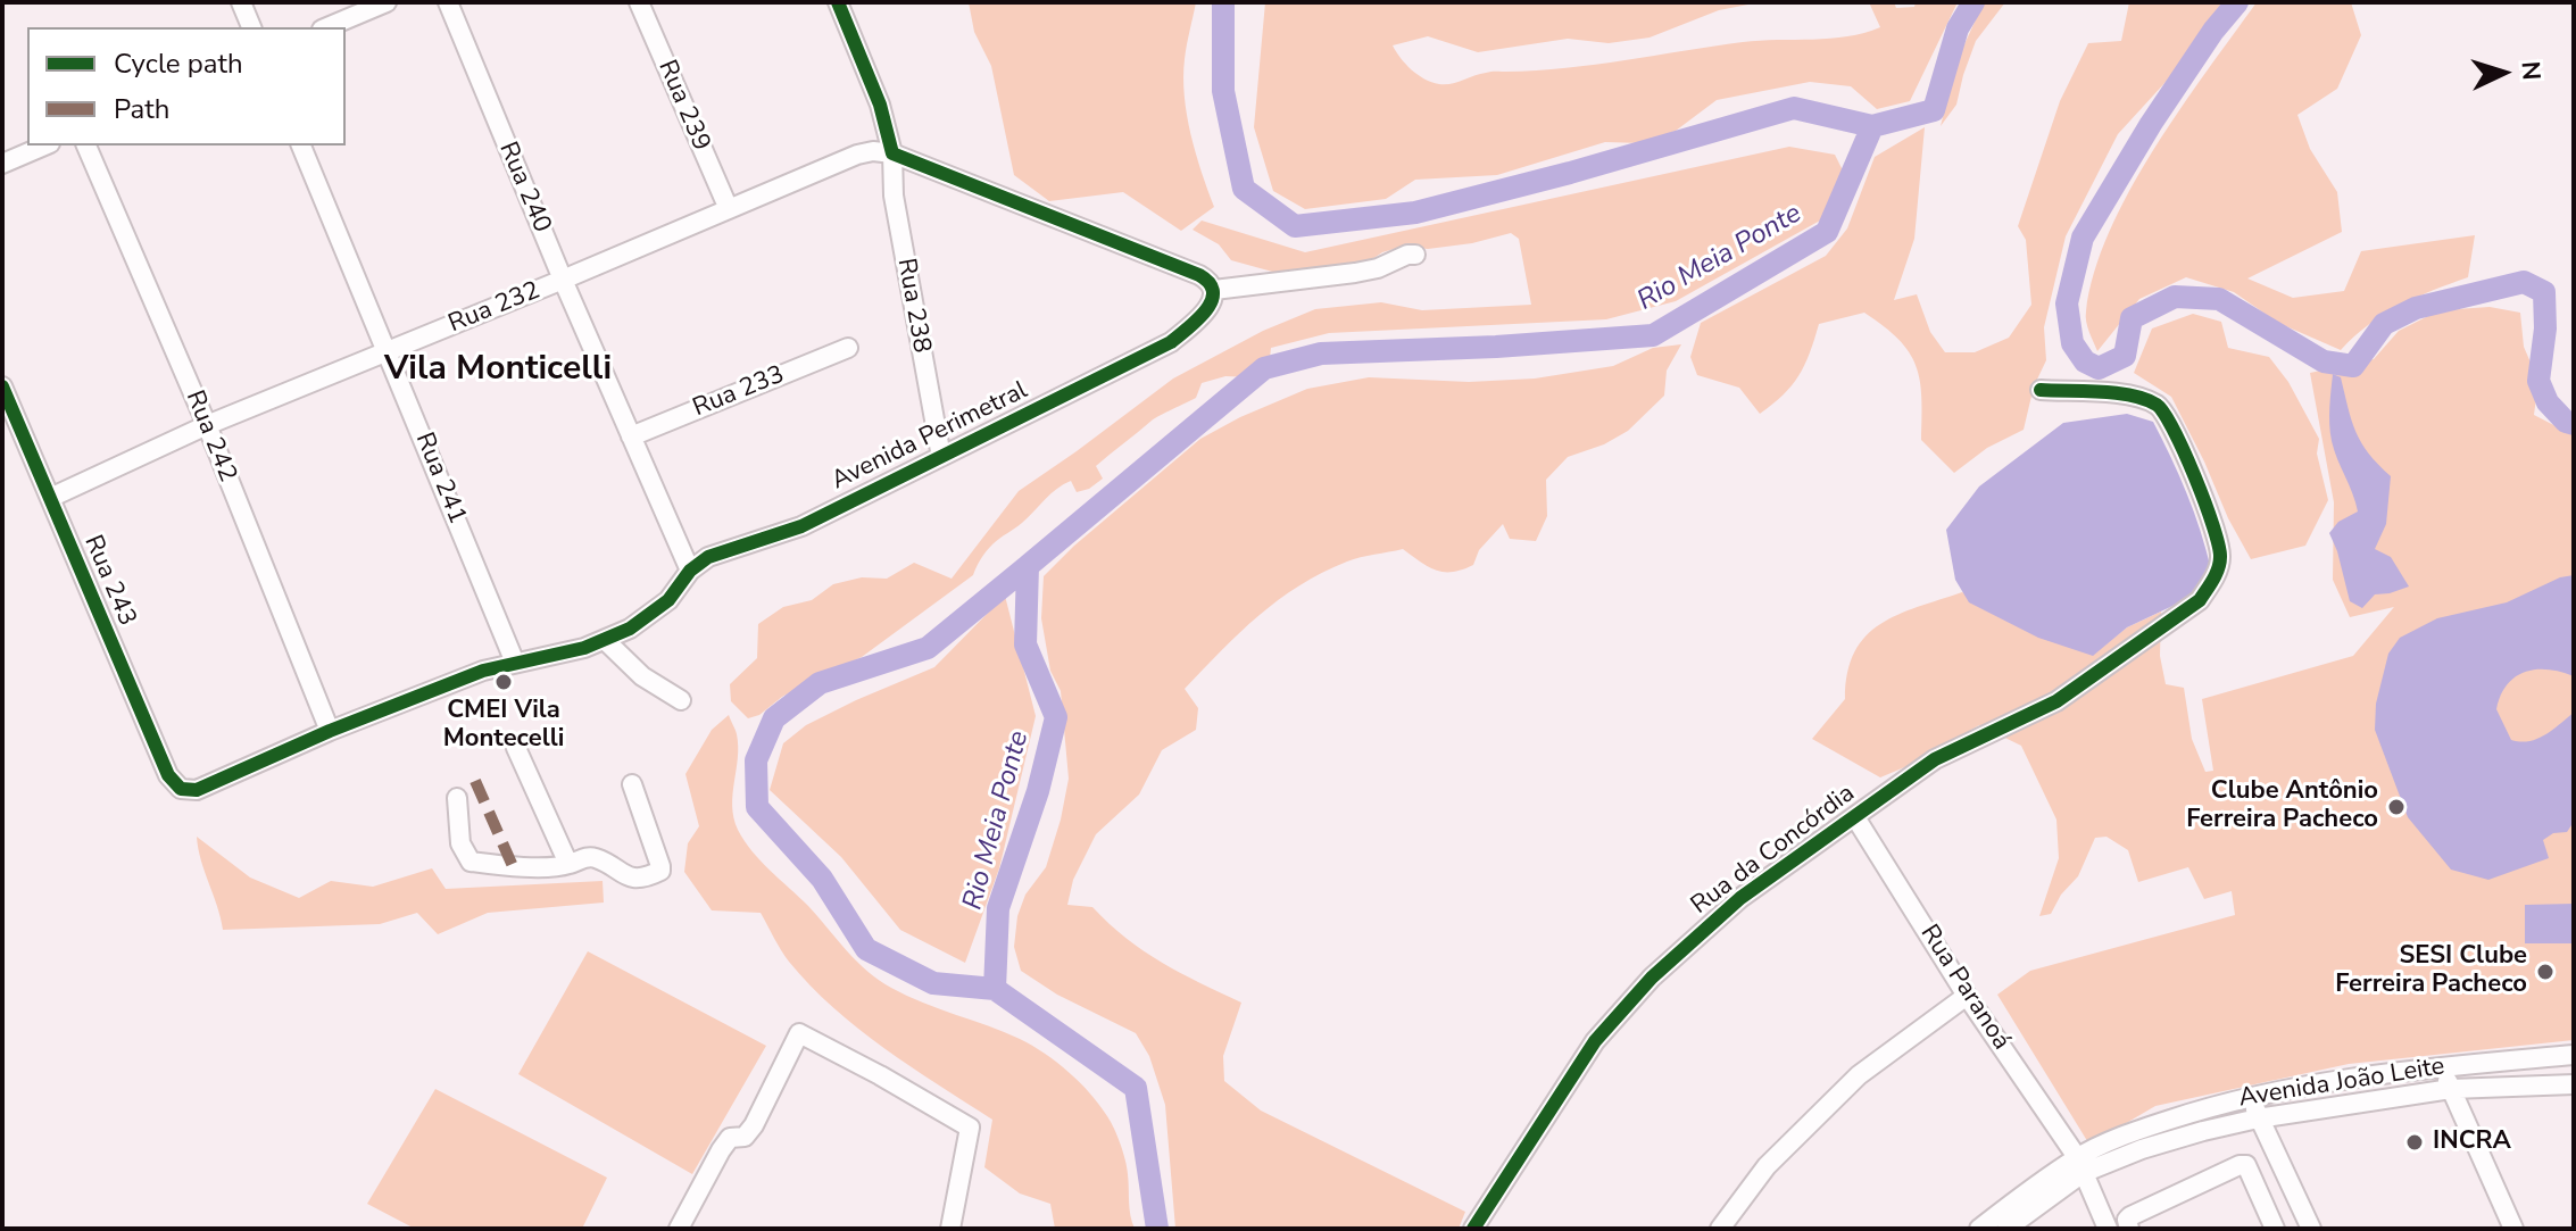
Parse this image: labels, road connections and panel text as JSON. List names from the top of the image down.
{
  "streets": {
    "street": [
      "Rua 239",
      "Rua 240",
      "Rua 238",
      "Rua 232",
      "Rua 233",
      "Rua 242",
      "Avenida Perimetral",
      "Rua 241",
      "Rua 243",
      "Rua da Concórdia",
      "Rua Paranoá",
      "Avenida João Leite"
    ]
  },
  "crossings": [
    ["Rua 239", "Rua 232"],
    ["Rua 240", "Rua 232"],
    ["Rua 240", "Rua 233"],
    ["Rua 240", "Avenida Perimetral"],
    ["Rua 238", "Rua 232"],
    ["Rua 238", "Avenida Perimetral"],
    ["Rua 232", "Rua 242"],
    ["Rua 232", "Rua 241"],
    ["Rua 232", "Rua 243"],
    ["Rua 242", "Avenida Perimetral"],
    ["Avenida Perimetral", "Rua 241"],
    ["Avenida Perimetral", "Rua 243"],
    ["Rua da Concórdia", "Rua Paranoá"],
    ["Rua Paranoá", "Avenida João Leite"]
  ],
  "districts": ["Vila Monticelli"],
  "water": ["Rio Meia Ponte"],
  "places": [
    "CMEI Vila Montecelli",
    "Clube Antônio Ferreira Pacheco",
    "SESI Clube Ferreira Pacheco",
    "INCRA"
  ],
  "legend": ["Cycle path", "Path"],
  "north": "right"
}
